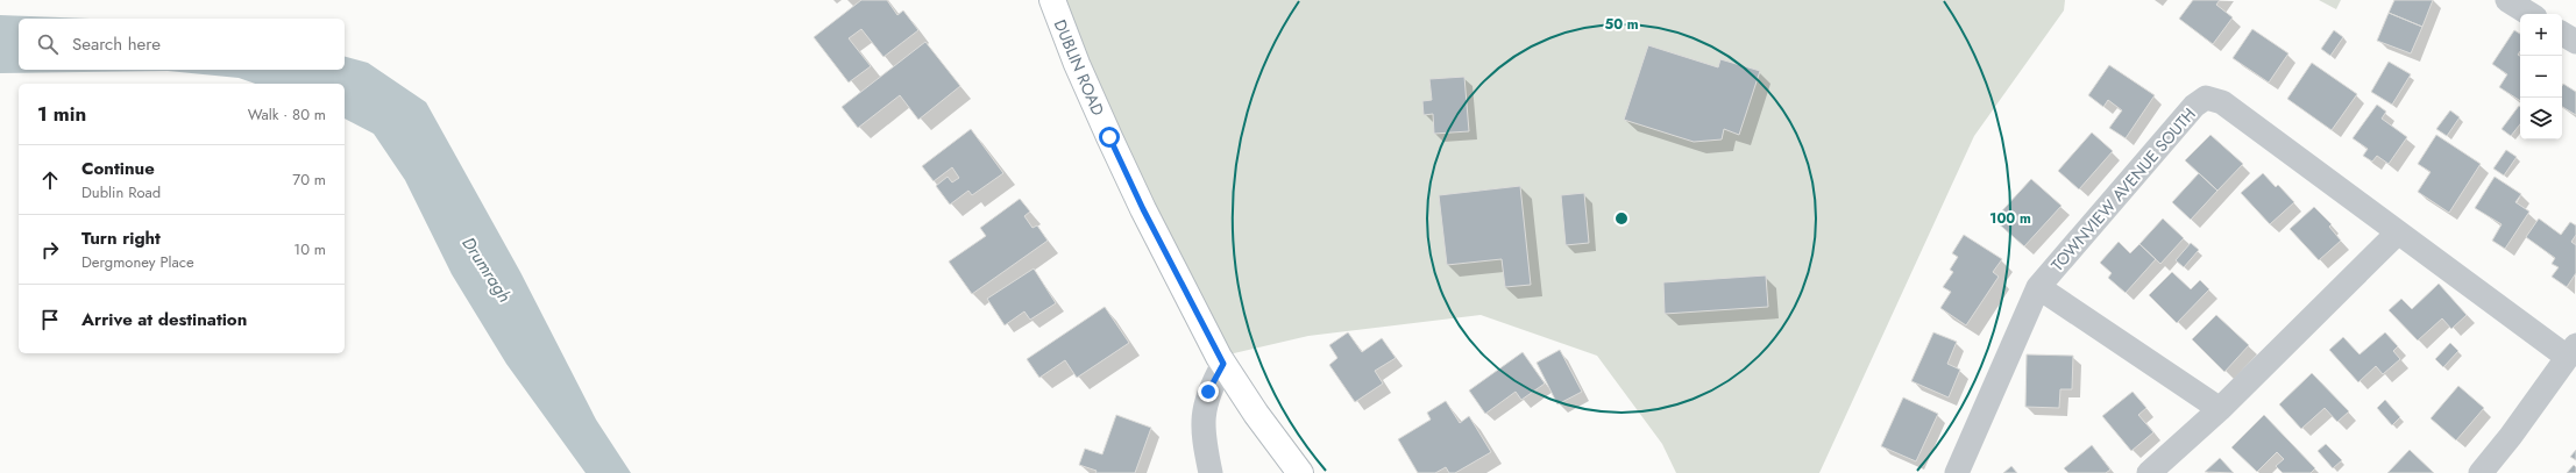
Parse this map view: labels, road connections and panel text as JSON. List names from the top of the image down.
{
  "streets": {
    "street": ["DUBLIN ROAD", "TOWNVIEW AVENUE SOUTH"]
  },
  "water": ["Drumragh"],
  "page": {
    "map_buttons": ["+", "−"],
    "search": "Search here",
    "heading": ["1 min", "Walk · 80 m"],
    "list": [
      ["Continue", "Dublin Road", "70 m"],
      ["Turn right", "Dergmoney Place", "10 m"],
      "Arrive at destination"
    ]
  },
  "rings": ["50 m", "100 m"]
}
